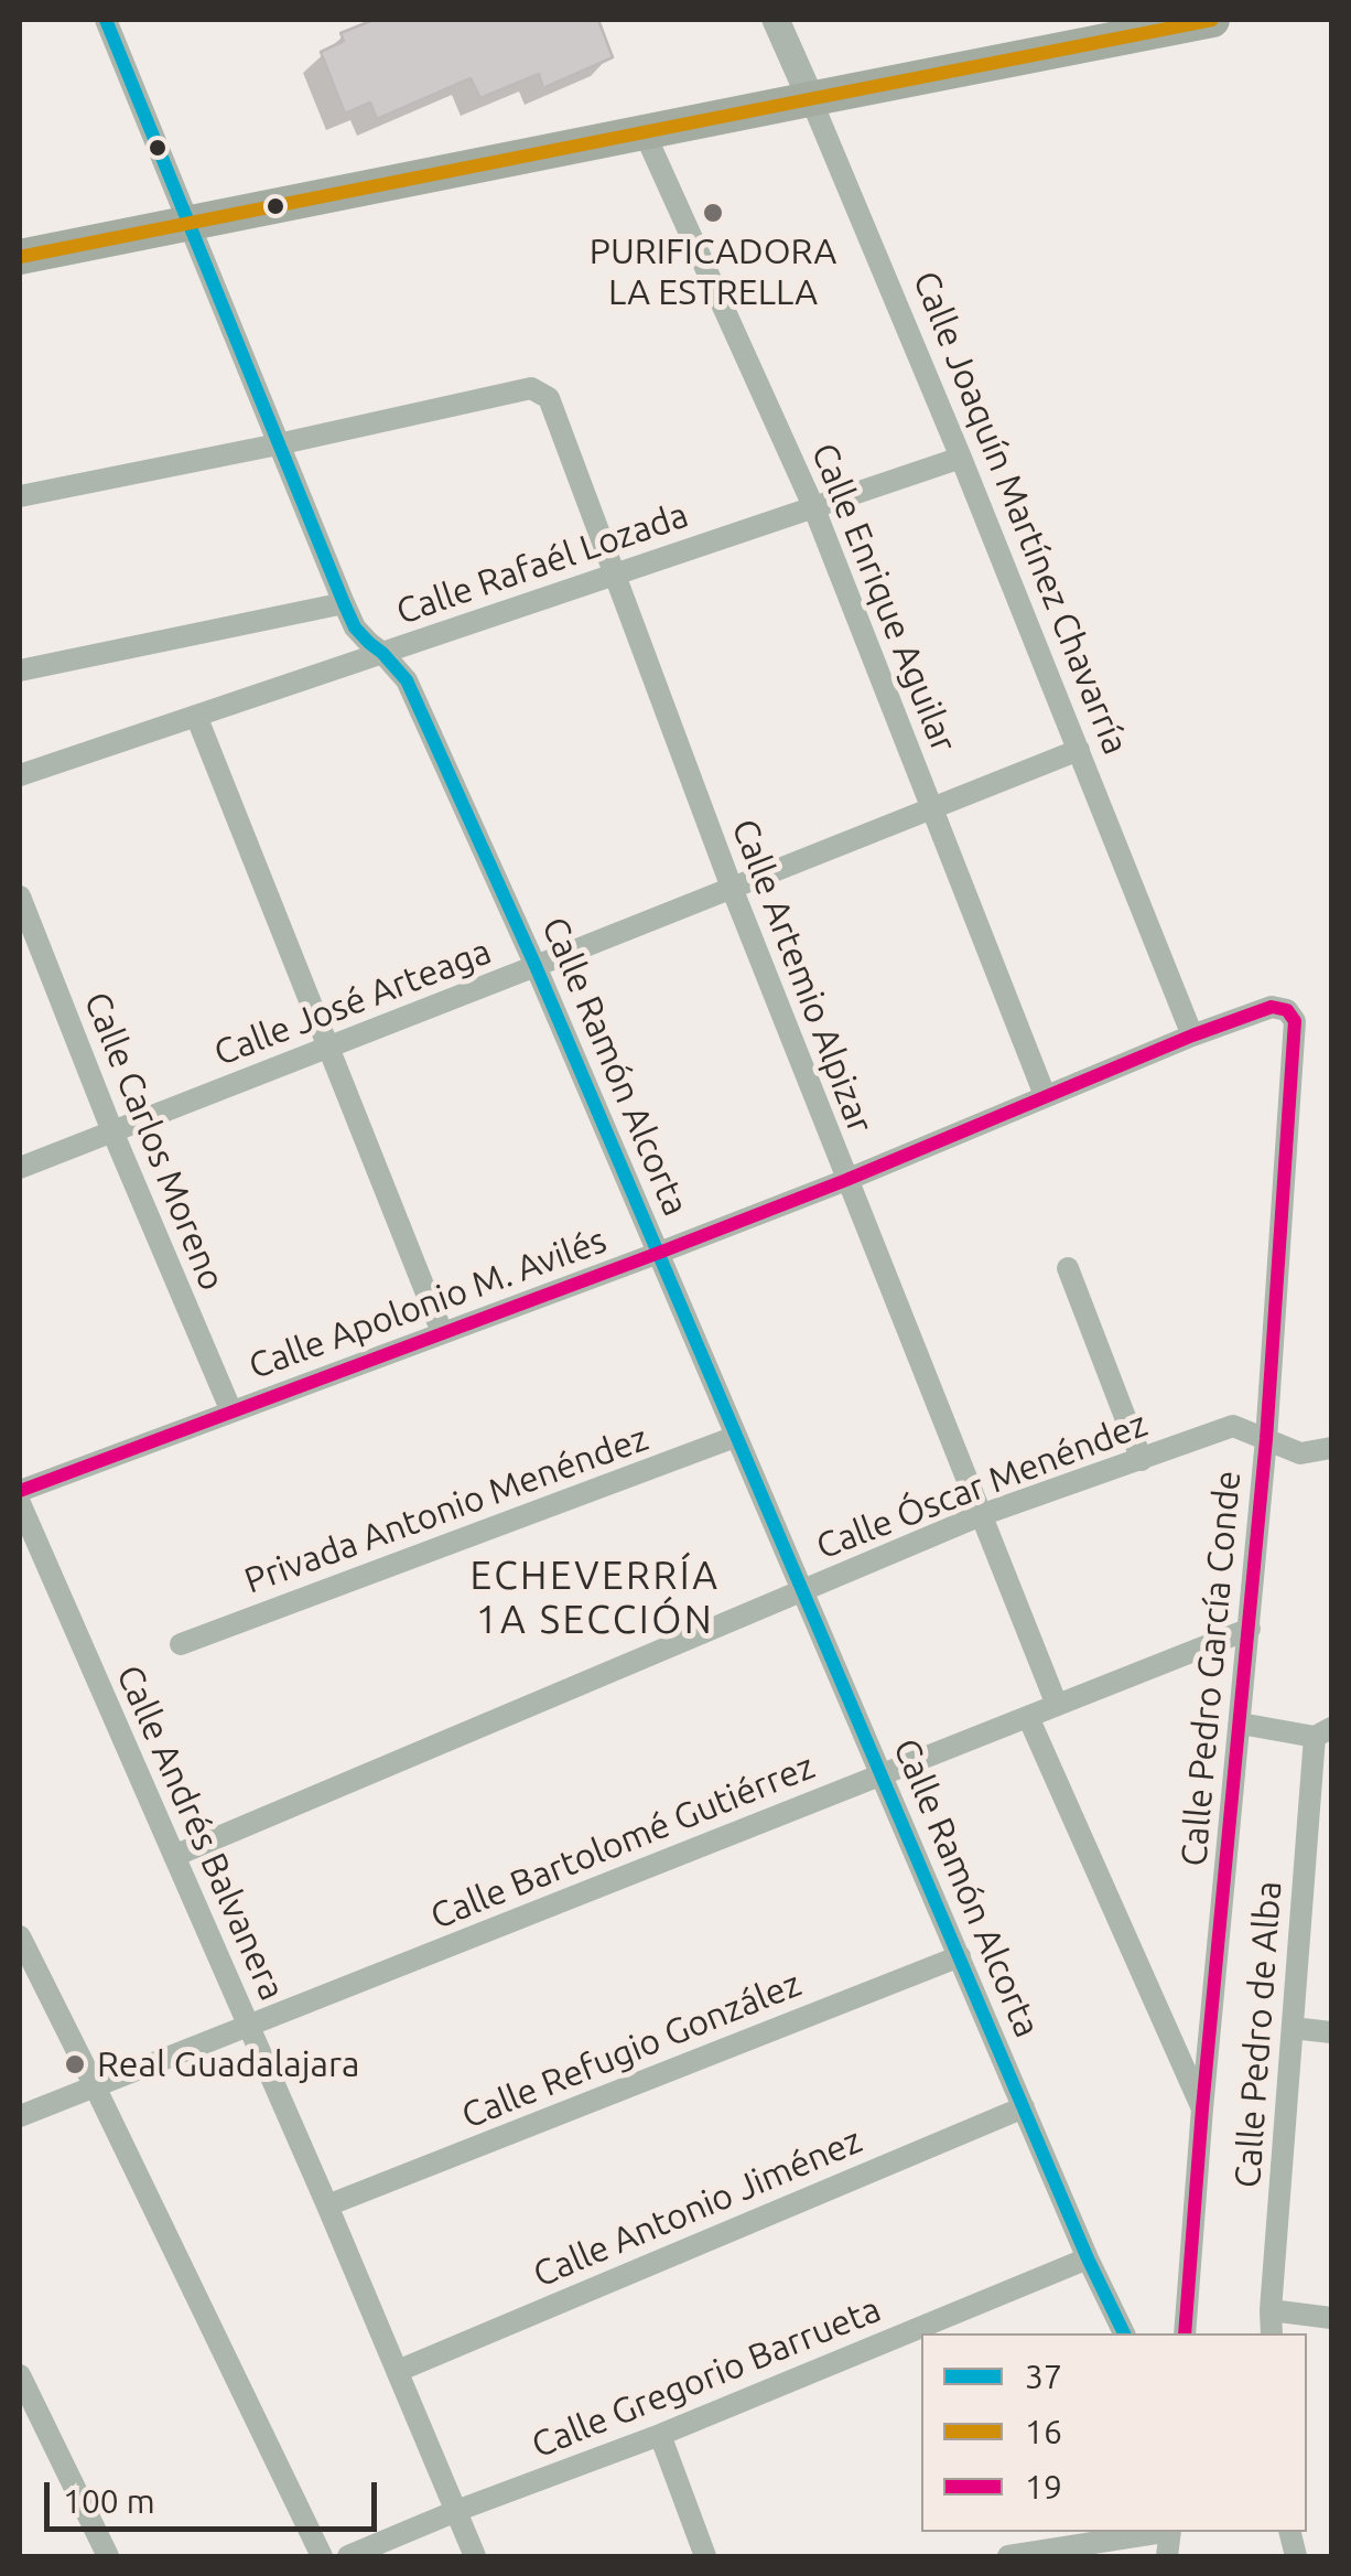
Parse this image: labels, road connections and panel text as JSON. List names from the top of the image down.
{
  "streets": {
    "street": [
      "Calle Joaquín Martínez Chavarría",
      "Calle Rafaél Lozada",
      "Calle Enrique Aguilar",
      "Calle Artemio Alpizar",
      "Calle José Arteaga",
      "Calle Ramón Alcorta",
      "Calle Carlos Moreno",
      "Calle Apolonio M. Avilés",
      "Calle Óscar Menéndez",
      "Privada Antonio Menéndez",
      "Calle Pedro García Conde",
      "Calle Andrés Balvanera",
      "Calle Bartolomé Gutiérrez",
      "Calle Pedro de Alba",
      "Calle Refugio González",
      "Calle Antonio Jiménez",
      "Calle Gregorio Barrueta"
    ]
  },
  "crossings": [
    ["Calle Joaquín Martínez Chavarría", "Calle Rafaél Lozada"],
    ["Calle Joaquín Martínez Chavarría", "Calle José Arteaga"],
    ["Calle Joaquín Martínez Chavarría", "Calle Apolonio M. Avilés"],
    ["Calle Rafaél Lozada", "Calle Enrique Aguilar"],
    ["Calle Rafaél Lozada", "Calle Artemio Alpizar"],
    ["Calle Rafaél Lozada", "Calle Ramón Alcorta"],
    ["Calle Enrique Aguilar", "Calle José Arteaga"],
    ["Calle Enrique Aguilar", "Calle Apolonio M. Avilés"],
    ["Calle Artemio Alpizar", "Calle José Arteaga"],
    ["Calle Artemio Alpizar", "Calle Ramón Alcorta"],
    ["Calle Artemio Alpizar", "Calle Apolonio M. Avilés"],
    ["Calle Artemio Alpizar", "Calle Óscar Menéndez"],
    ["Calle Artemio Alpizar", "Calle Bartolomé Gutiérrez"],
    ["Calle José Arteaga", "Calle Ramón Alcorta"],
    ["Calle José Arteaga", "Calle Carlos Moreno"],
    ["Calle Ramón Alcorta", "Calle Apolonio M. Avilés"],
    ["Calle Ramón Alcorta", "Calle Óscar Menéndez"],
    ["Calle Ramón Alcorta", "Privada Antonio Menéndez"],
    ["Calle Ramón Alcorta", "Calle Bartolomé Gutiérrez"],
    ["Calle Ramón Alcorta", "Calle Refugio González"],
    ["Calle Ramón Alcorta", "Calle Antonio Jiménez"],
    ["Calle Ramón Alcorta", "Calle Gregorio Barrueta"],
    ["Calle Carlos Moreno", "Calle Apolonio M. Avilés"],
    ["Calle Apolonio M. Avilés", "Calle Pedro García Conde"],
    ["Calle Óscar Menéndez", "Calle Pedro García Conde"],
    ["Calle Óscar Menéndez", "Calle Andrés Balvanera"],
    ["Calle Pedro García Conde", "Calle Bartolomé Gutiérrez"],
    ["Calle Andrés Balvanera", "Calle Bartolomé Gutiérrez"],
    ["Calle Andrés Balvanera", "Calle Refugio González"],
    ["Calle Andrés Balvanera", "Calle Antonio Jiménez"],
    ["Calle Andrés Balvanera", "Calle Gregorio Barrueta"]
  ],
  "districts": ["ECHEVERRÍA 1A SECCIÓN"],
  "places": ["PURIFICADORA LA ESTRELLA", "Real Guadalajara"],
  "lines": ["transit line 37", "transit line 16", "transit line 19"],
  "legend": ["37", "16", "19"],
  "scale_bar": "100 m"
}
